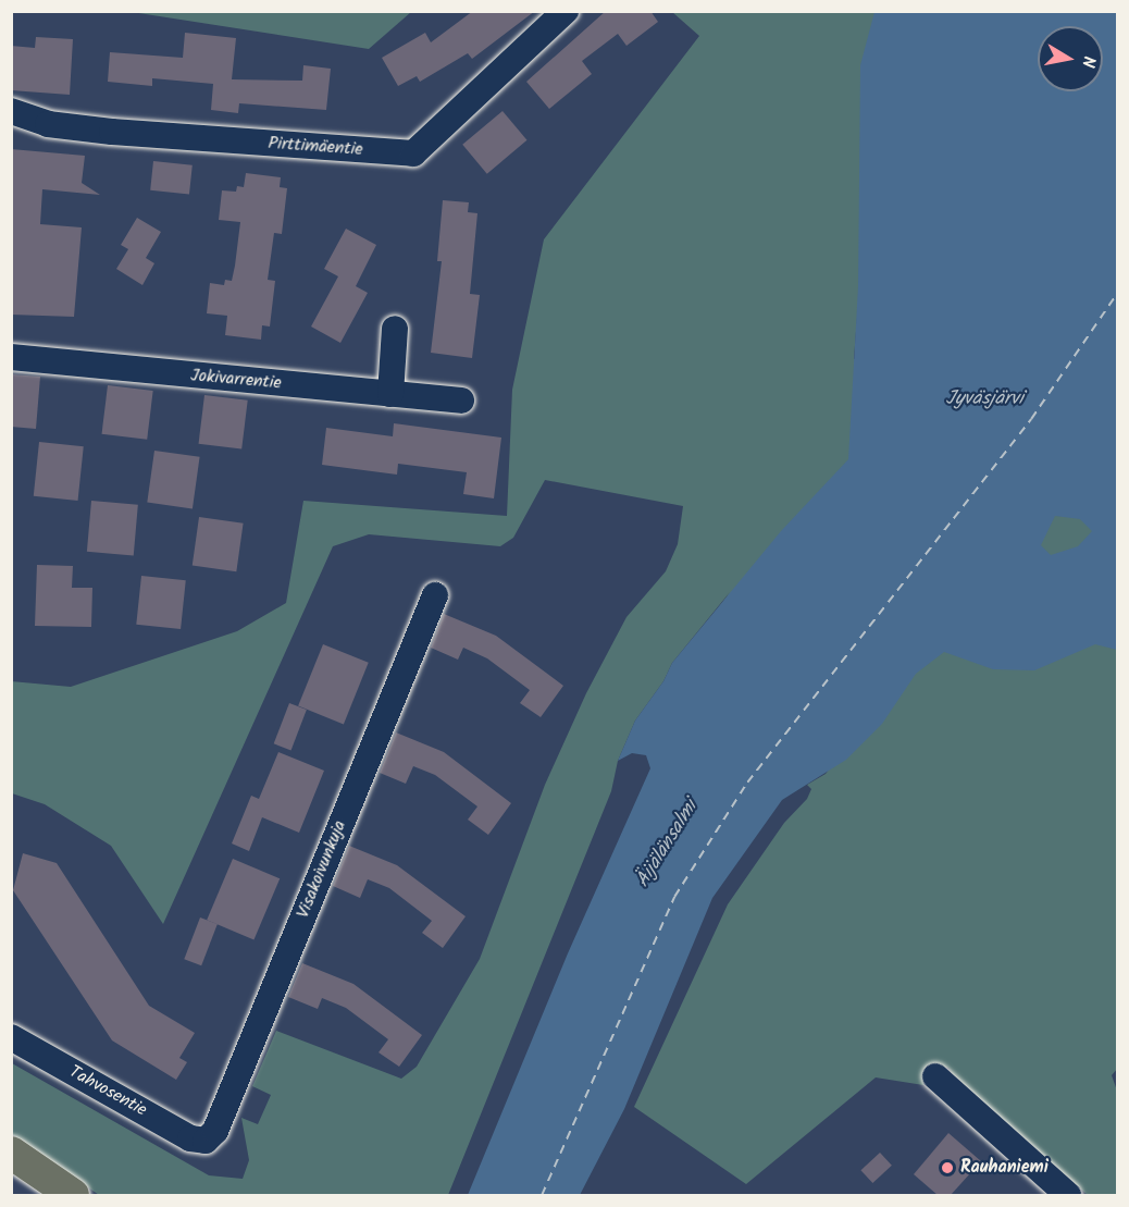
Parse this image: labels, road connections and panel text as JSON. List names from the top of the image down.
{
  "streets": {
    "street": [
      "Pirttimäentie",
      "Jokivarrentie",
      "Visakoivunkuja",
      "Tahvosentie"
    ]
  },
  "crossings": [
    ["Visakoivunkuja", "Tahvosentie"]
  ],
  "water": ["Jyväsjärvi", "Äijälänsalmi"],
  "places": ["Rauhaniemi"],
  "north": "right"
}
